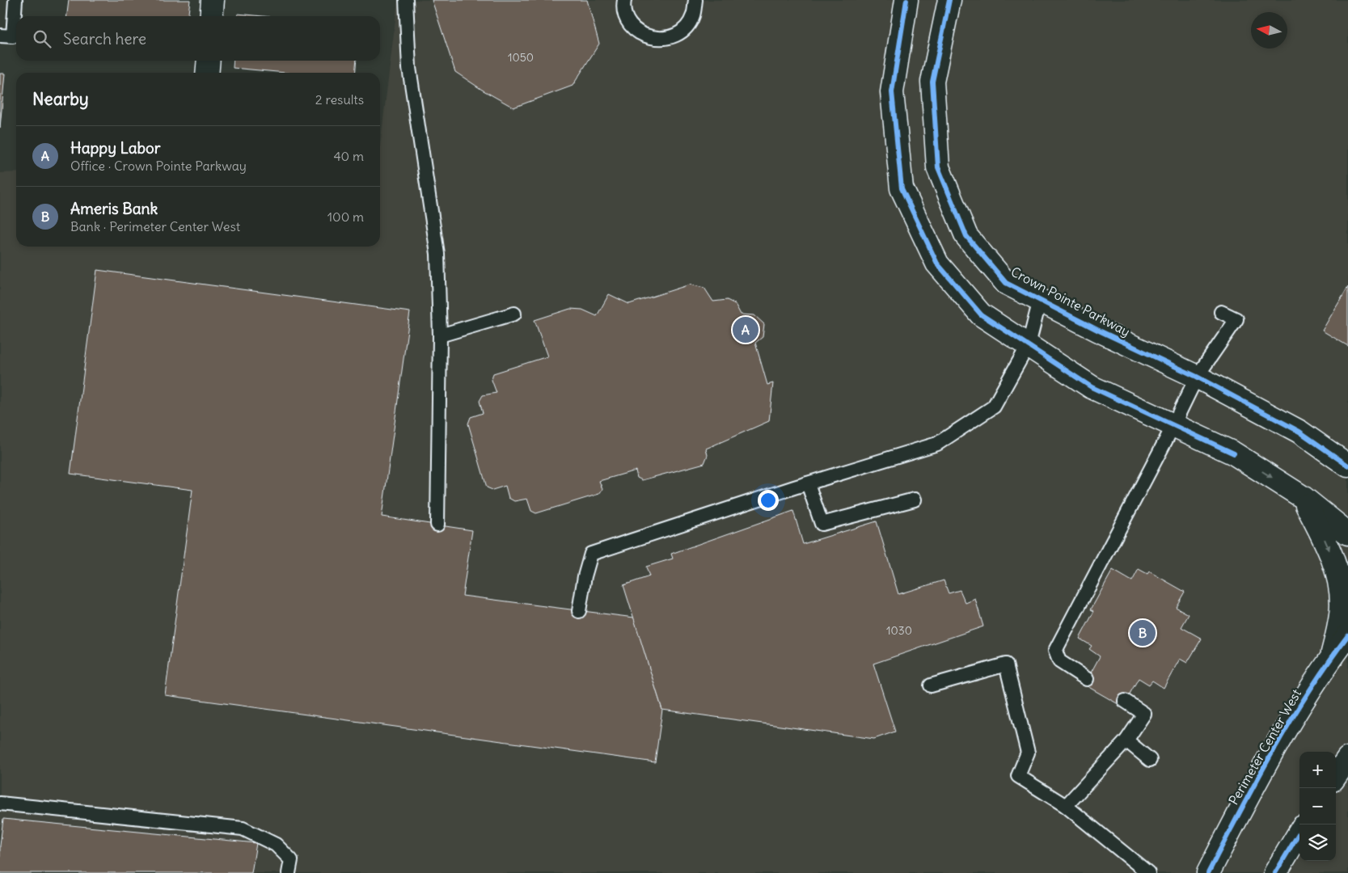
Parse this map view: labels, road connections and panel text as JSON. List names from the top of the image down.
{
  "streets": {
    "street": ["Crown Pointe Parkway", "Perimeter Center West"]
  },
  "house_numbers": ["1050", "1030"],
  "north": "left",
  "page": {
    "search": "Search here",
    "heading": ["Nearby", "2 results"],
    "list": [
      {
        "mark": "A",
        "name": "Happy Labor",
        "note": "Office · Crown Pointe Parkway",
        "value": "40 m"
      },
      {
        "mark": "B",
        "name": "Ameris Bank",
        "note": "Bank · Perimeter Center West",
        "value": "100 m"
      }
    ],
    "pins": ["A", "B"],
    "map_buttons": ["+", "−"]
  }
}
